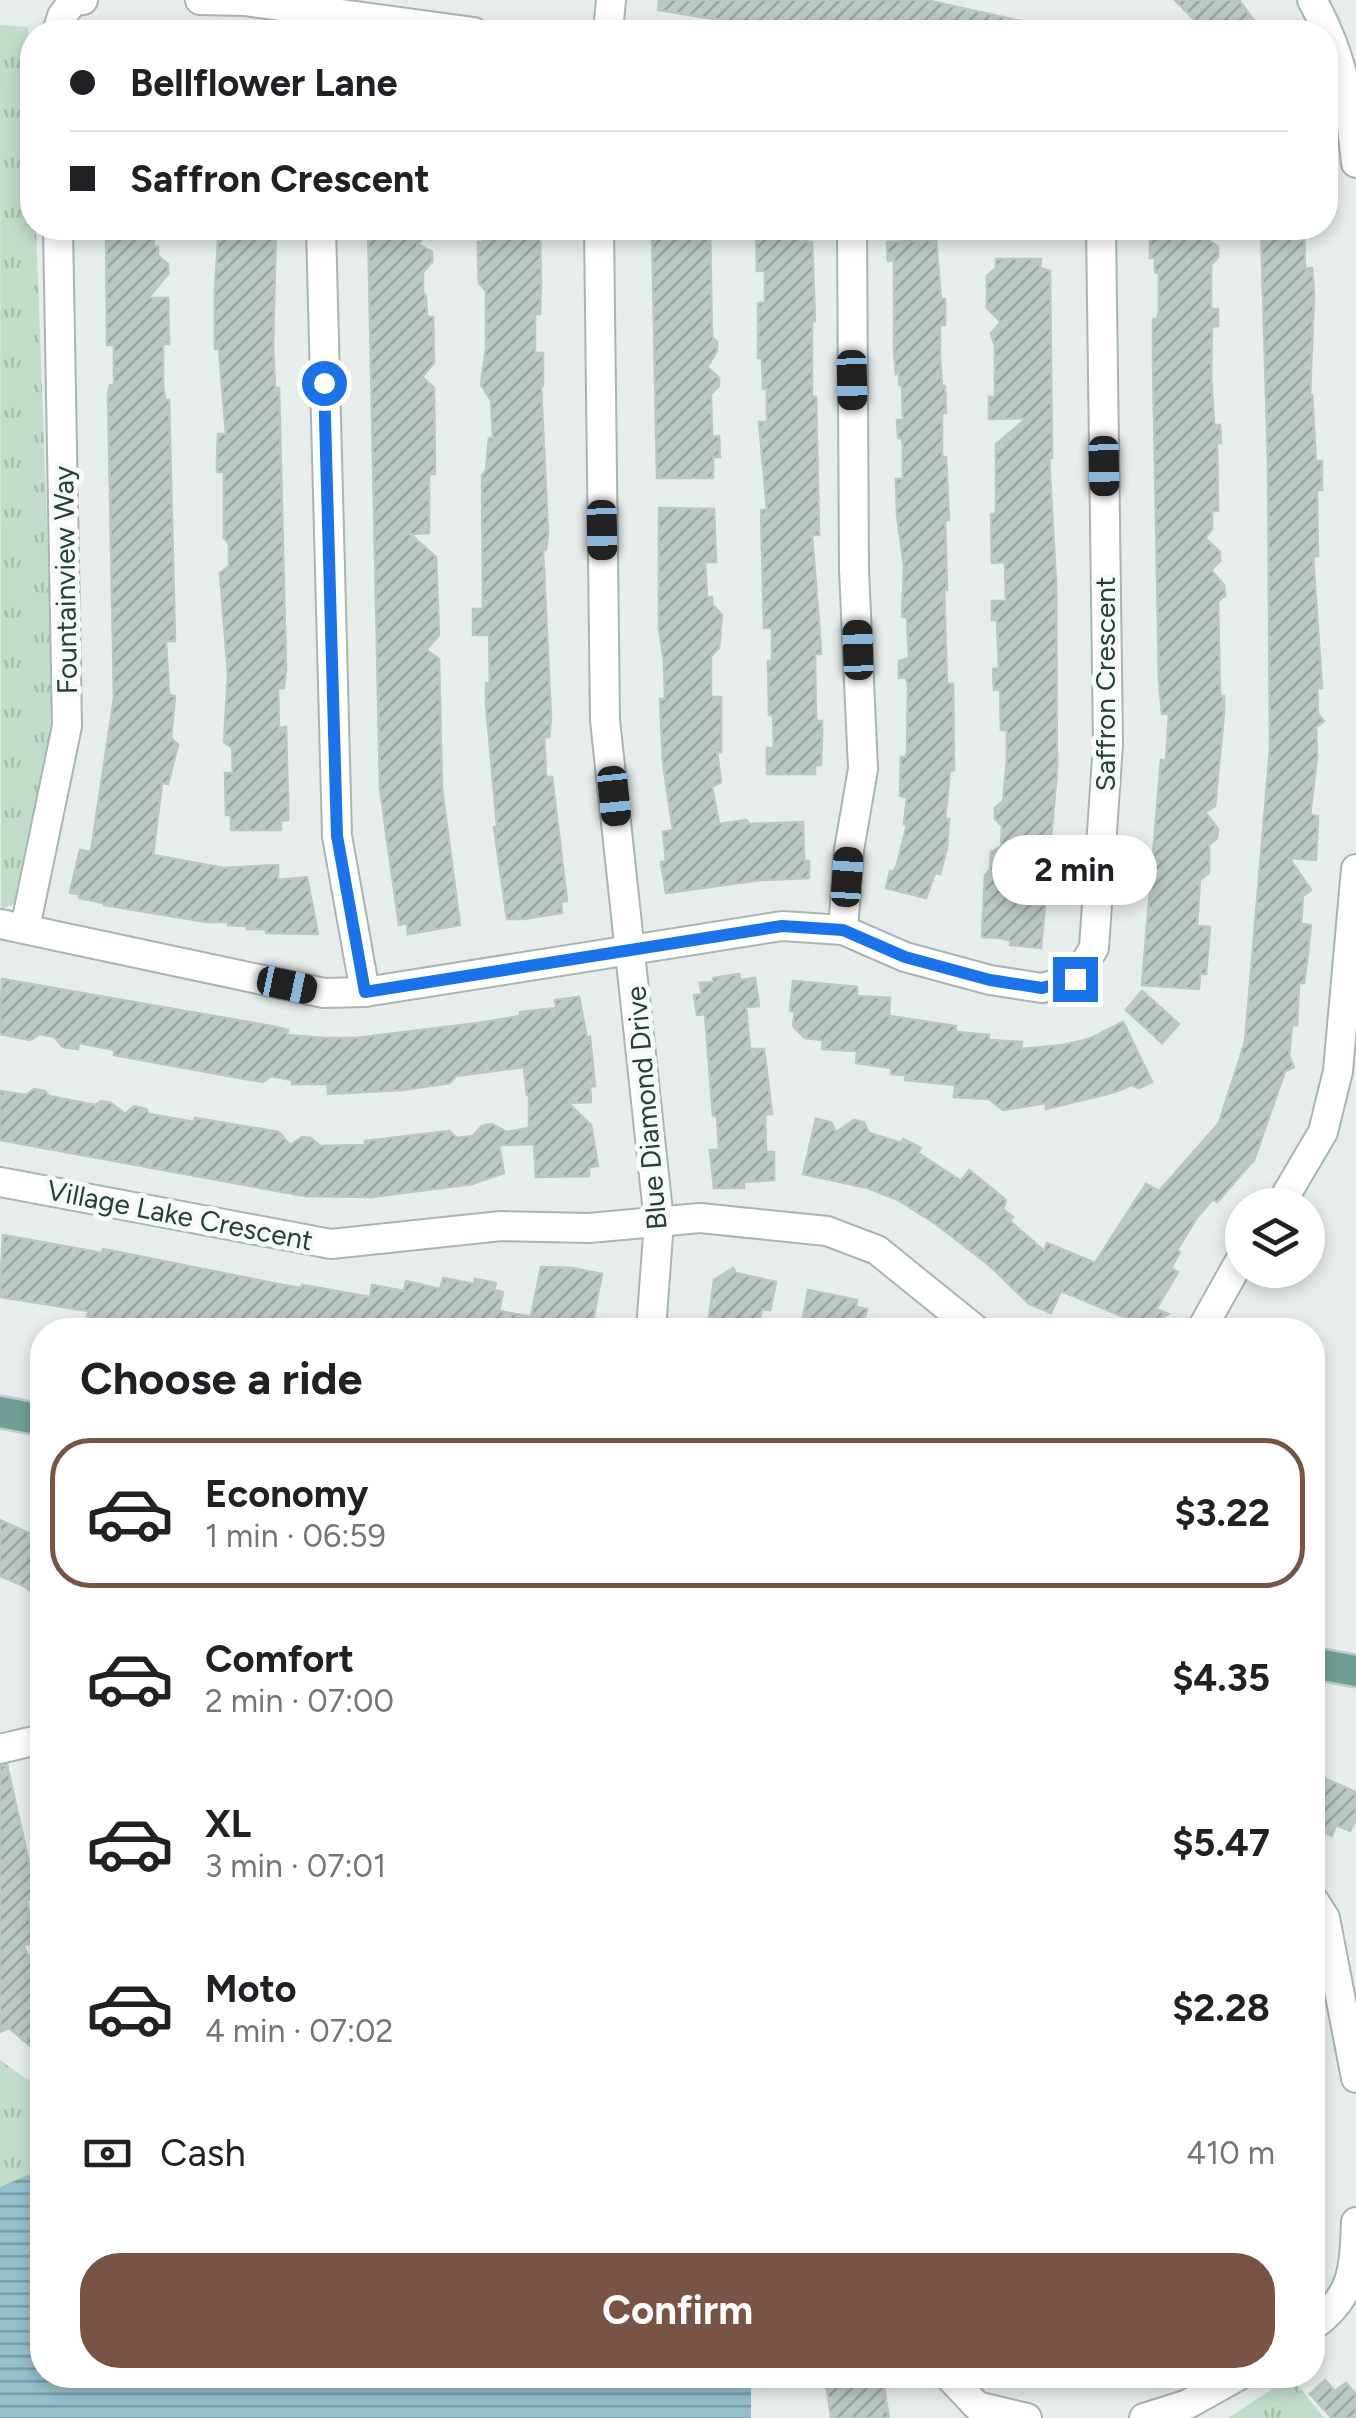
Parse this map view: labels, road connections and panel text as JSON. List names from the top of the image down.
{
  "streets": {
    "street": [
      "Fountainview Way",
      "Saffron Crescent",
      "Blue Diamond Drive",
      "Village Lake Crescent"
    ]
  },
  "crossings": [
    ["Saffron Crescent", "Blue Diamond Drive"],
    ["Blue Diamond Drive", "Village Lake Crescent"]
  ],
  "page": {
    "banner": ["Bellflower Lane", "Saffron Crescent"],
    "bubble": "2 min",
    "heading": "Choose a ride",
    "list": [
      {
        "name": "Economy",
        "note": "1 min · 06:59",
        "value": "$3.22"
      },
      {
        "name": "Comfort",
        "note": "2 min · 07:00",
        "value": "$4.35"
      },
      {
        "name": "XL",
        "note": "3 min · 07:01",
        "value": "$5.47"
      },
      {
        "name": "Moto",
        "note": "4 min · 07:02",
        "value": "$2.28"
      }
    ],
    "pay": ["Cash", "410 m"],
    "buttons": "Confirm"
  }
}
